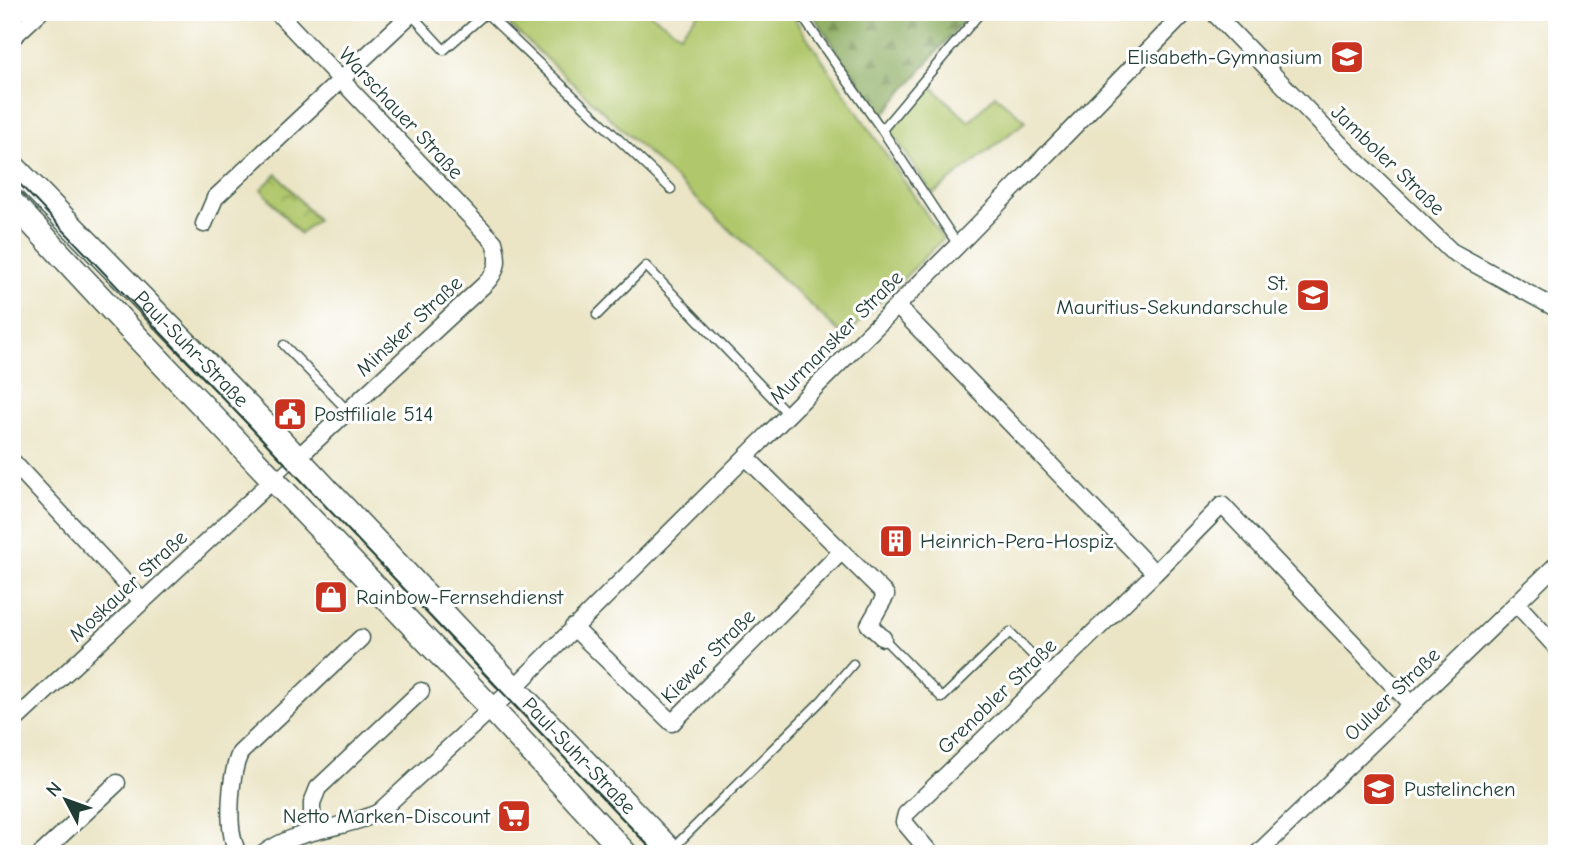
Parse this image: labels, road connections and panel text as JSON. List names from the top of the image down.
{
  "streets": {
    "street": [
      "Warschauer Straße",
      "Jamboler Straße",
      "Minsker Straße",
      "Murmansker Straße",
      "Paul-Suhr-Straße",
      "Moskauer Straße",
      "Kiewer Straße",
      "Ouluer Straße",
      "Grenobler Straße"
    ]
  },
  "crossings": [
    ["Warschauer Straße", "Minsker Straße"],
    ["Minsker Straße", "Paul-Suhr-Straße"],
    ["Murmansker Straße", "Paul-Suhr-Straße"],
    ["Murmansker Straße", "Kiewer Straße"],
    ["Paul-Suhr-Straße", "Moskauer Straße"],
    ["Ouluer Straße", "Grenobler Straße"]
  ],
  "places": {
    "school or university": ["Elisabeth-Gymnasium", "St. Mauritius-Sekundarschule", "Pustelinchen"],
    "public building": ["Postfiliale 514"],
    "building": ["Heinrich-Pera-Hospiz"],
    "shop": ["Rainbow-Fernsehdienst"],
    "supermarket": ["Netto Marken-Discount"]
  },
  "north": "top left"
}
